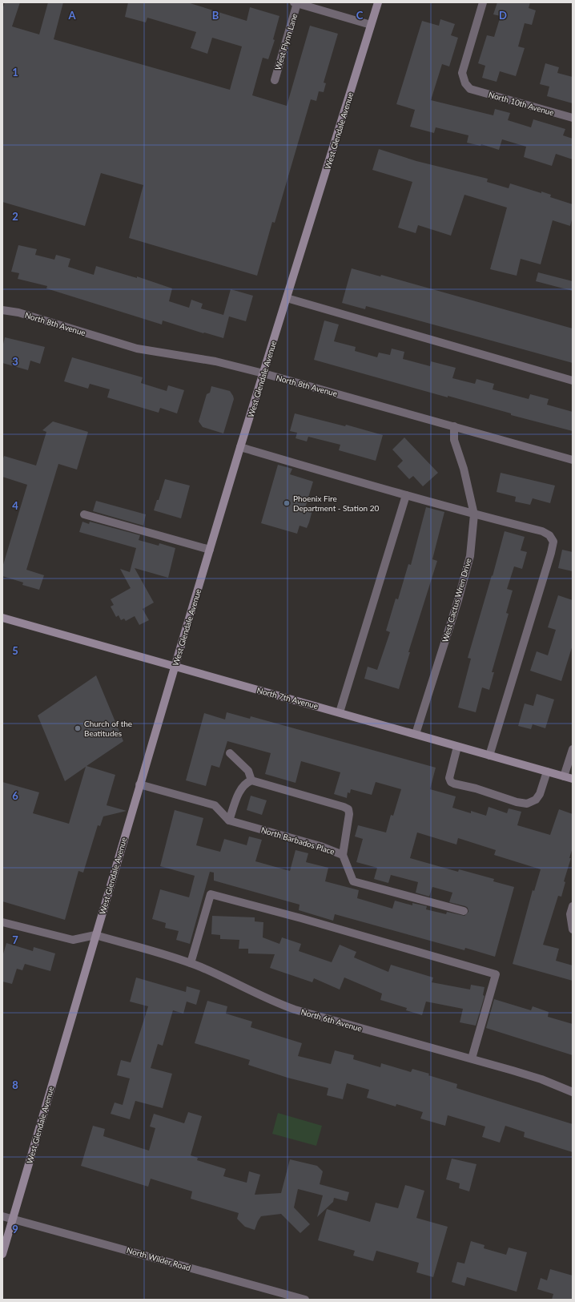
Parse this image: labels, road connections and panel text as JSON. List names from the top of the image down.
{
  "streets": {
    "main road": ["West Glendale Avenue", "North 7th Avenue"],
    "street": [
      "West Flynn Lane",
      "North 10th Avenue",
      "North 8th Avenue",
      "West Cactus Wren Drive",
      "North Barbados Place",
      "North 6th Avenue",
      "North Wilder Road"
    ]
  },
  "crossings": [
    ["West Glendale Avenue", "North 8th Avenue"],
    ["West Glendale Avenue", "North 7th Avenue"],
    ["West Glendale Avenue", "North 6th Avenue"],
    ["West Glendale Avenue", "North Wilder Road"],
    ["North 8th Avenue", "West Cactus Wren Drive"],
    ["West Cactus Wren Drive", "North 7th Avenue"]
  ],
  "places": ["Phoenix Fire Department - Station 20", "Church of the Beatitudes"],
  "grid": {
    "columns": [
      "A",
      "B",
      "C",
      "D"
    ],
    "rows": [
      "1",
      "2",
      "3",
      "4",
      "5",
      "6",
      "7",
      "8",
      "9"
    ]
  }
}
